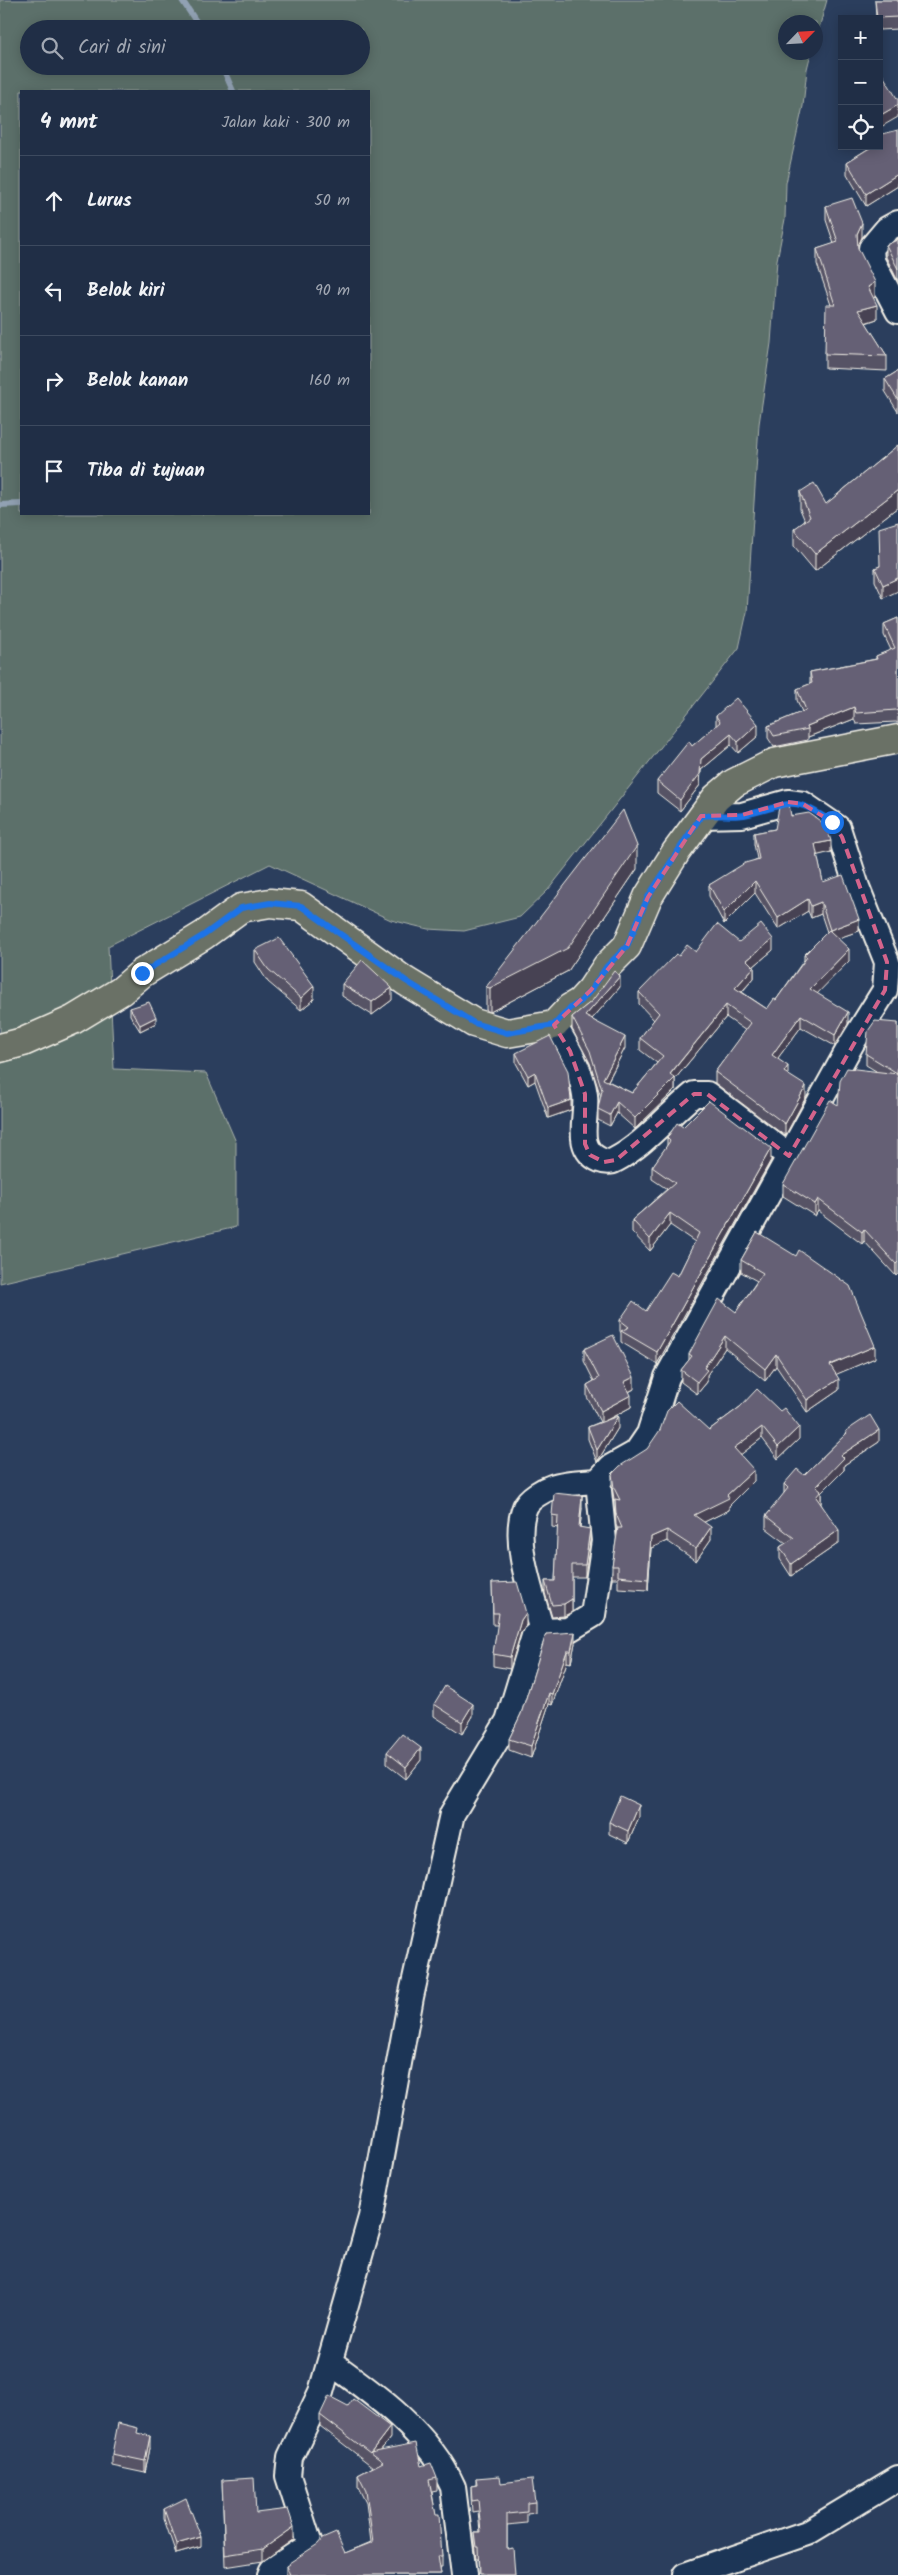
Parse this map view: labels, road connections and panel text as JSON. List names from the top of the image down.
{
  "north": "top right",
  "page": {
    "map_buttons": ["+", "−"],
    "search": "Cari di sini",
    "heading": ["4 mnt", "Jalan kaki · 300 m"],
    "list": [
      ["Lurus", "50 m"],
      ["Belok kiri", "90 m"],
      ["Belok kanan", "160 m"],
      "Tiba di tujuan"
    ]
  }
}
